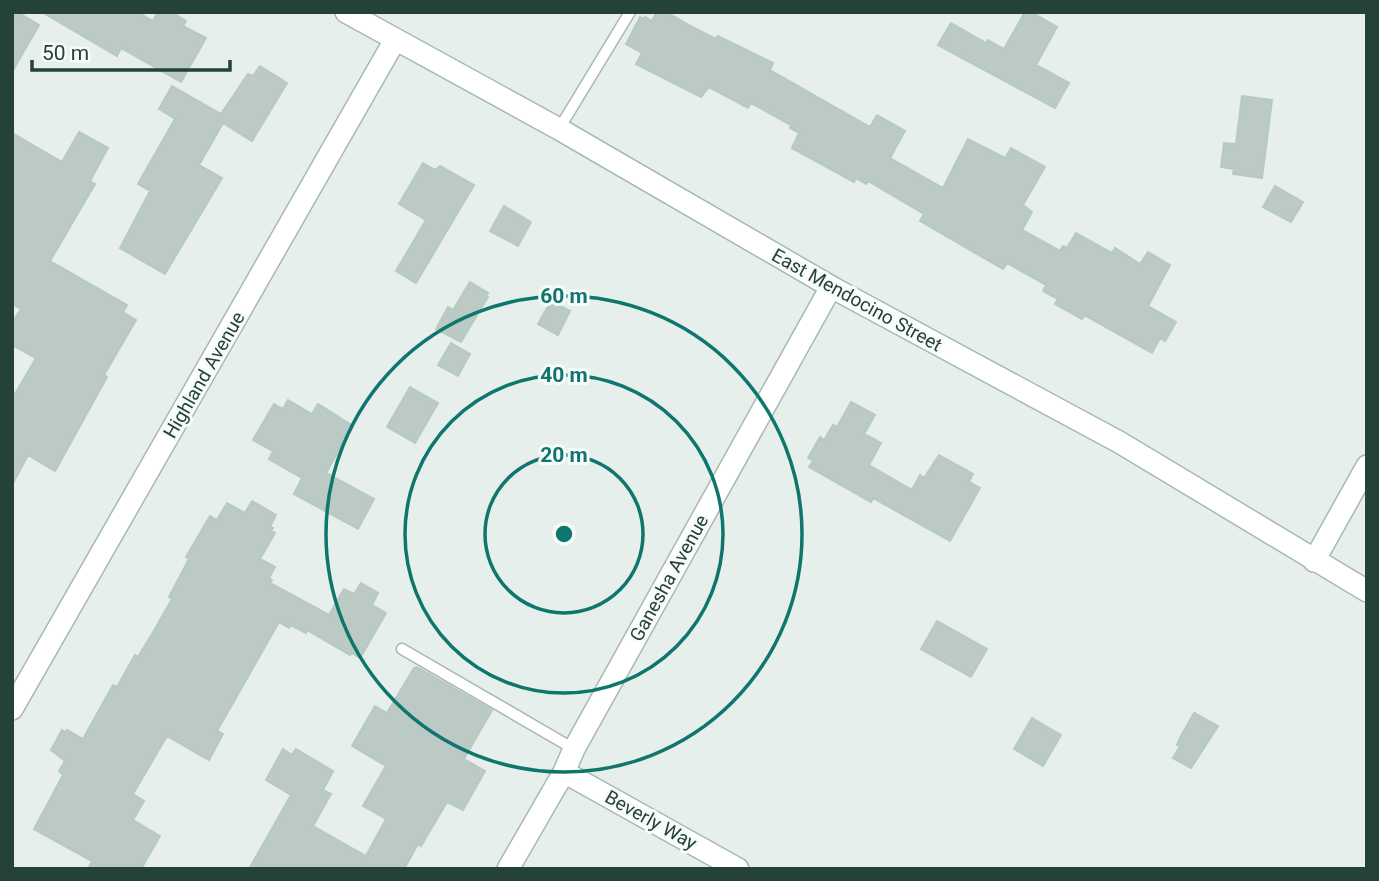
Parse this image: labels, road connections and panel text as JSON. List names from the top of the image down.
{
  "streets": {
    "street": [
      "East Mendocino Street",
      "Highland Avenue",
      "Ganesha Avenue",
      "Beverly Way"
    ]
  },
  "crossings": [
    ["East Mendocino Street", "Highland Avenue"],
    ["East Mendocino Street", "Ganesha Avenue"],
    ["Ganesha Avenue", "Beverly Way"]
  ],
  "scale_bar": "50 m",
  "rings": ["60 m", "40 m", "20 m"]
}
